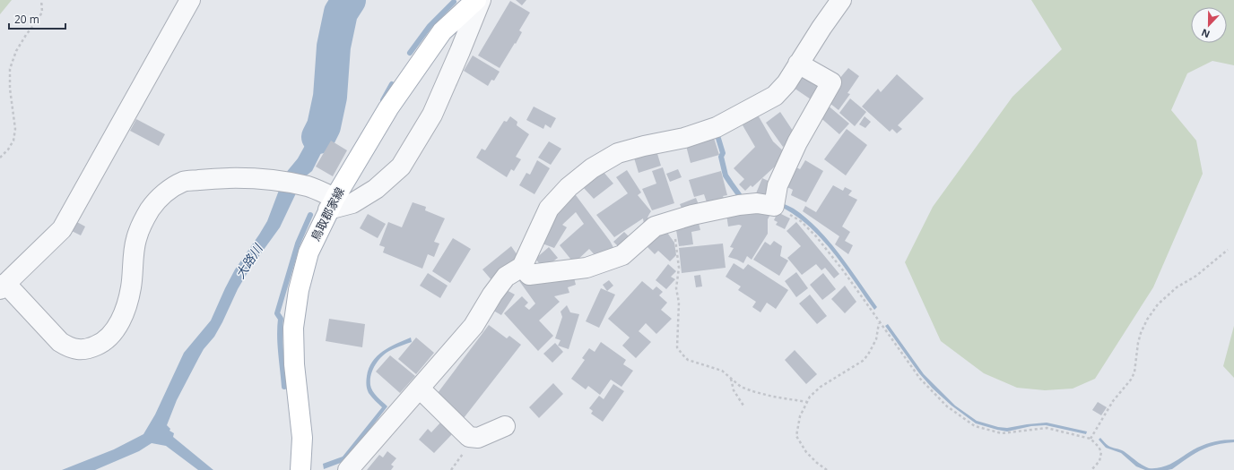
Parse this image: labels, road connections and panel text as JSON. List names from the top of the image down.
{
  "streets": {
    "main road": ["鳥取郡家線"]
  },
  "water": ["大路川"],
  "scale_bar": "20 m",
  "north": "bottom"
}
